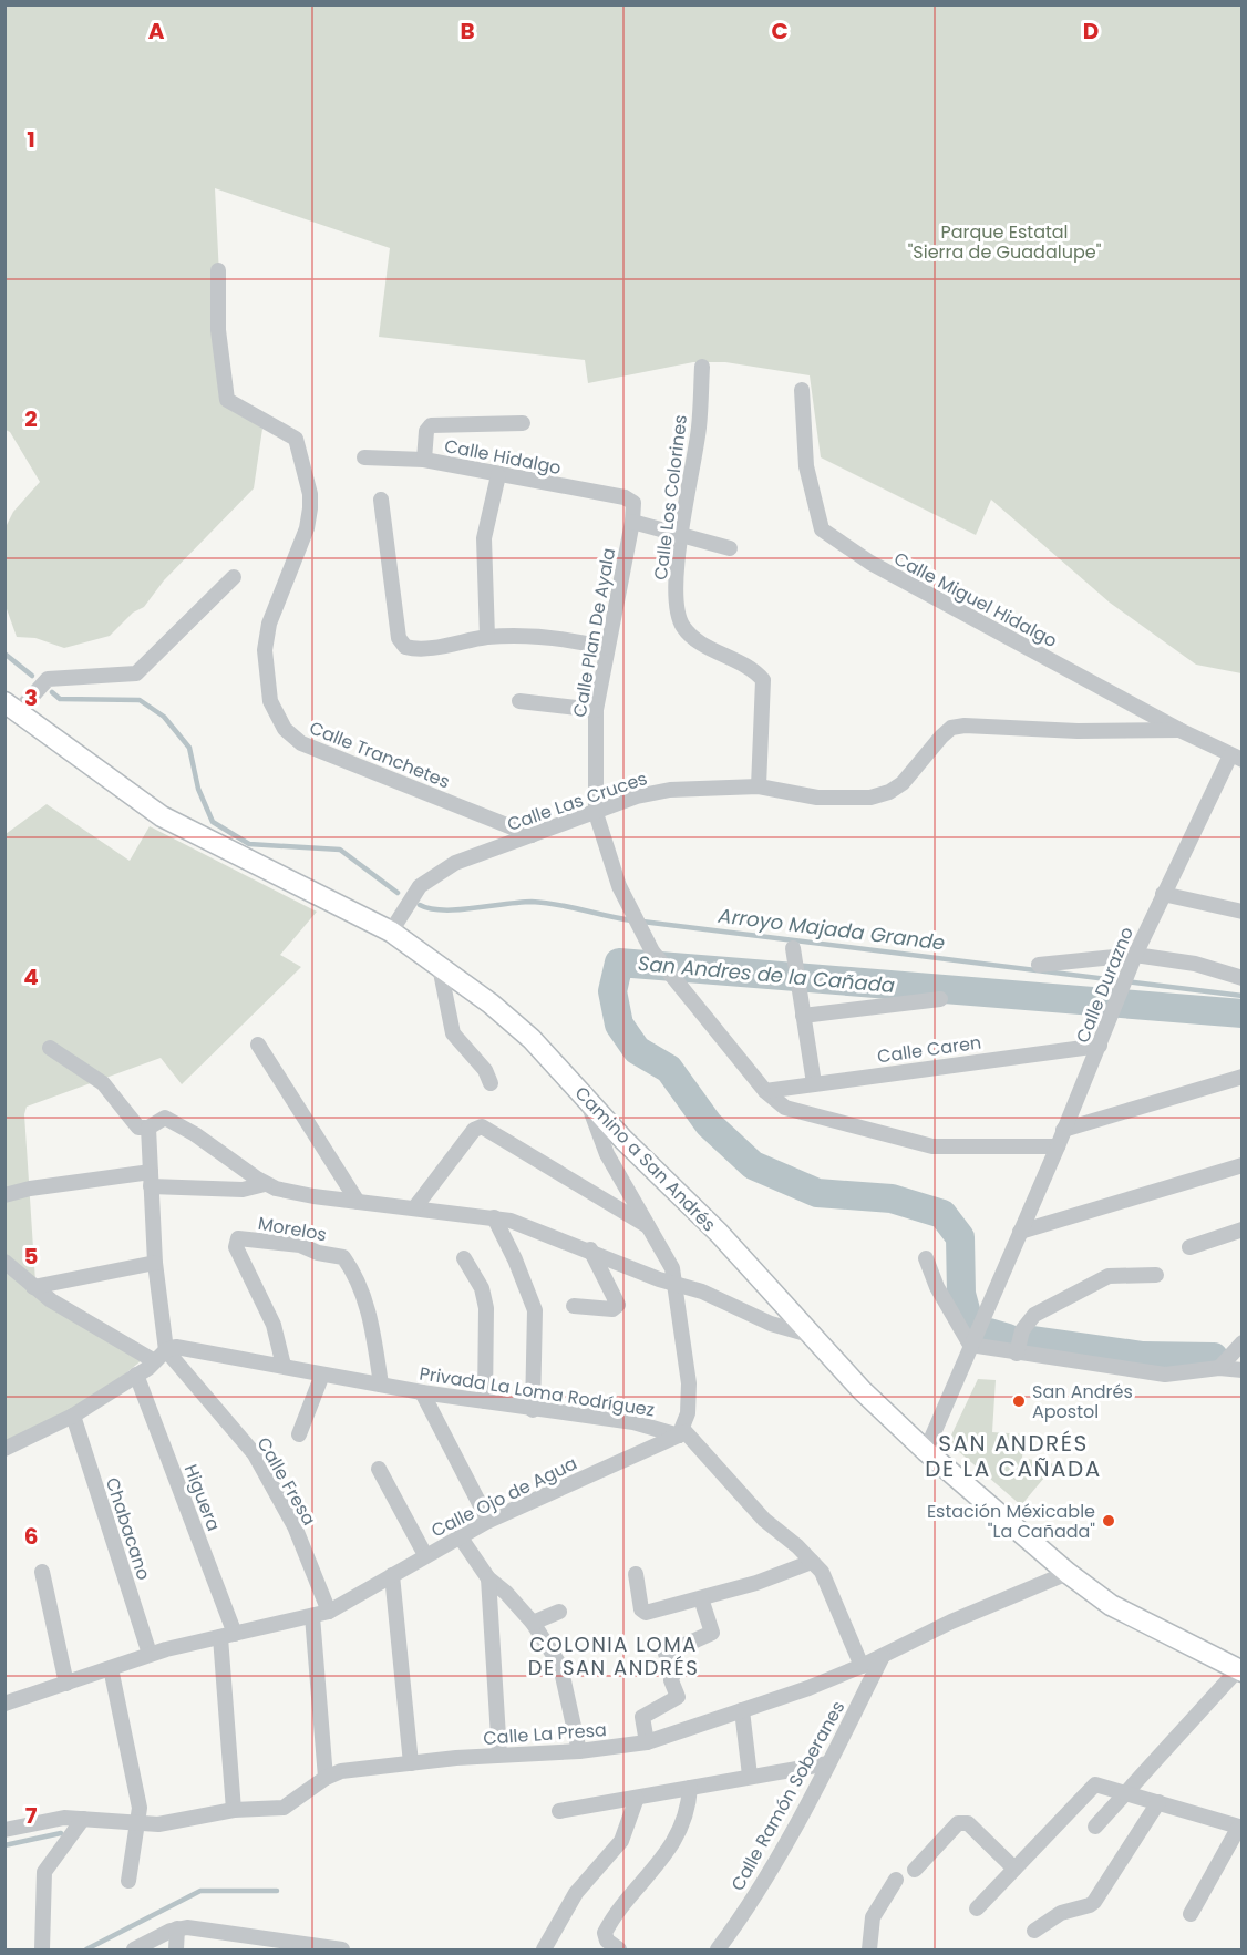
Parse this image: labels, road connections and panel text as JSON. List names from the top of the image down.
{
  "streets": {
    "street": [
      "Calle Hidalgo",
      "Calle Los Colorines",
      "Calle Miguel Hidalgo",
      "Calle Plan De Ayala",
      "Calle Tranchetes",
      "Calle Las Cruces",
      "Calle Durazno",
      "Calle Caren",
      "Camino a San Andrés",
      "Morelos",
      "Privada La Loma Rodríguez",
      "Calle Fresa",
      "Calle Ojo de Agua",
      "Higuera",
      "Chabacano",
      "Calle La Presa",
      "Calle Ramón Soberanes"
    ]
  },
  "crossings": [
    ["Calle Hidalgo", "Calle Plan De Ayala"],
    ["Calle Los Colorines", "Calle Las Cruces"],
    ["Calle Miguel Hidalgo", "Calle Las Cruces"],
    ["Calle Miguel Hidalgo", "Calle Durazno"],
    ["Calle Plan De Ayala", "Calle Las Cruces"],
    ["Calle Plan De Ayala", "Calle Durazno"],
    ["Calle Plan De Ayala", "Calle Caren"],
    ["Calle Tranchetes", "Calle Las Cruces"],
    ["Calle Las Cruces", "Camino a San Andrés"],
    ["Calle Durazno", "Calle Caren"],
    ["Calle Durazno", "Camino a San Andrés"],
    ["Camino a San Andrés", "Calle La Presa"],
    ["Morelos", "Privada La Loma Rodríguez"],
    ["Privada La Loma Rodríguez", "Calle Fresa"],
    ["Privada La Loma Rodríguez", "Calle Ojo de Agua"],
    ["Privada La Loma Rodríguez", "Calle La Presa"],
    ["Calle Fresa", "Calle Ojo de Agua"],
    ["Calle Ojo de Agua", "Higuera"],
    ["Calle Ojo de Agua", "Chabacano"],
    ["Higuera", "Calle La Presa"],
    ["Calle La Presa", "Calle Ramón Soberanes"]
  ],
  "districts": ["SAN ANDRÉS DE LA CAÑADA", "COLONIA LOMA DE SAN ANDRÉS"],
  "water": ["Arroyo Majada Grande", "San Andres de la Cañada"],
  "parks": ["Parque Estatal \"Sierra de Guadalupe\""],
  "places": ["San Andrés Apostol", "Estación Méxicable \"La Cañada\""],
  "grid": {
    "columns": [
      "A",
      "B",
      "C",
      "D"
    ],
    "rows": [
      "1",
      "2",
      "3",
      "4",
      "5",
      "6",
      "7"
    ]
  }
}
